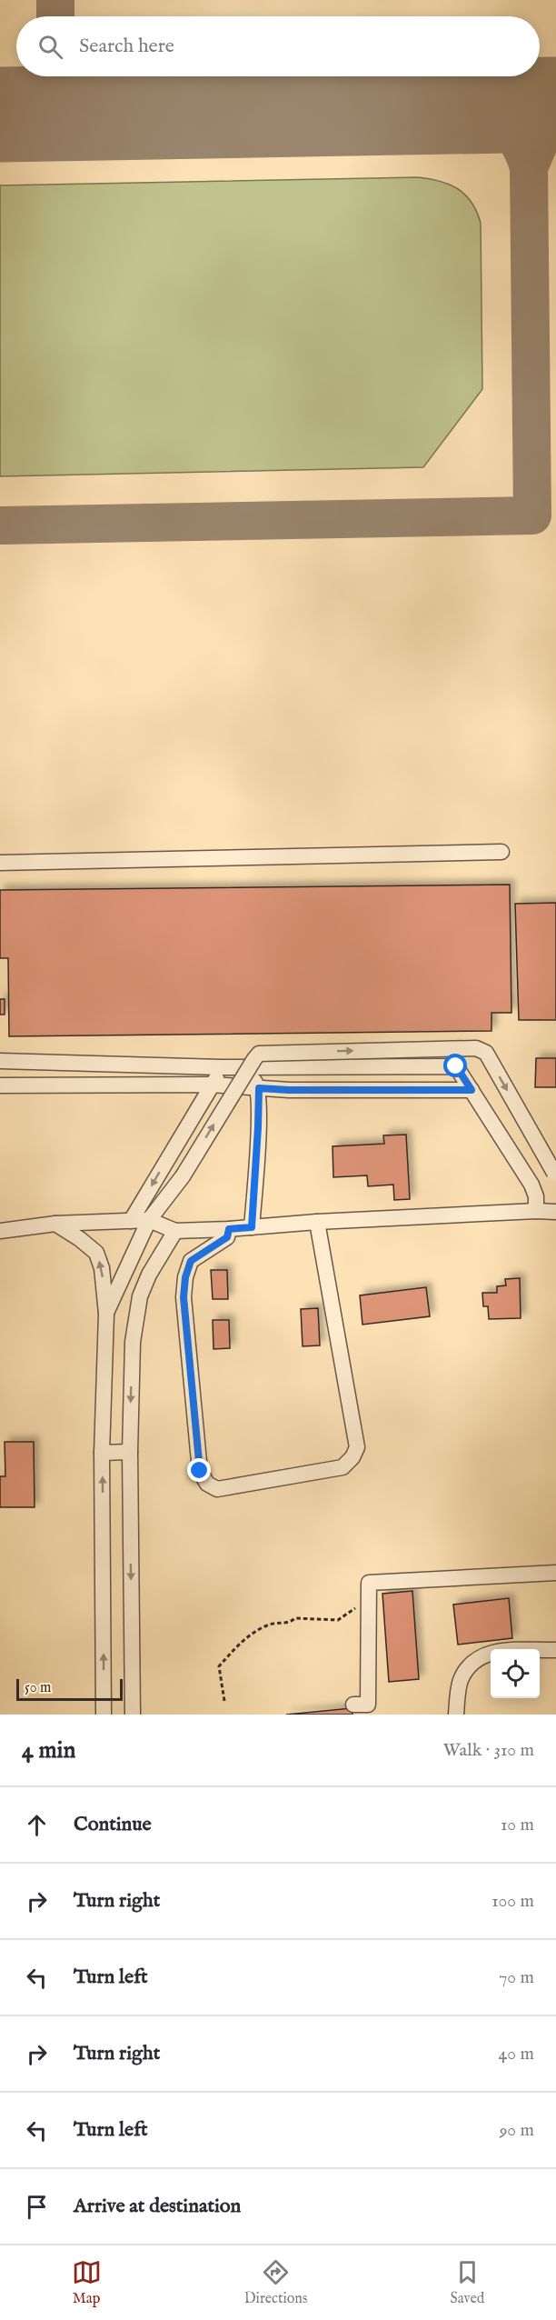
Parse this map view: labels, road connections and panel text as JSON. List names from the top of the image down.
{
  "scale_bar": "50 m",
  "page": {
    "search": "Search here",
    "scale": "50 m",
    "heading": ["4 min", "Walk · 310 m"],
    "list": [
      ["Continue", "10 m"],
      ["Turn right", "100 m"],
      ["Turn left", "70 m"],
      ["Turn right", "40 m"],
      ["Turn left", "90 m"],
      "Arrive at destination"
    ],
    "nav": ["Map", "Directions", "Saved"]
  }
}
